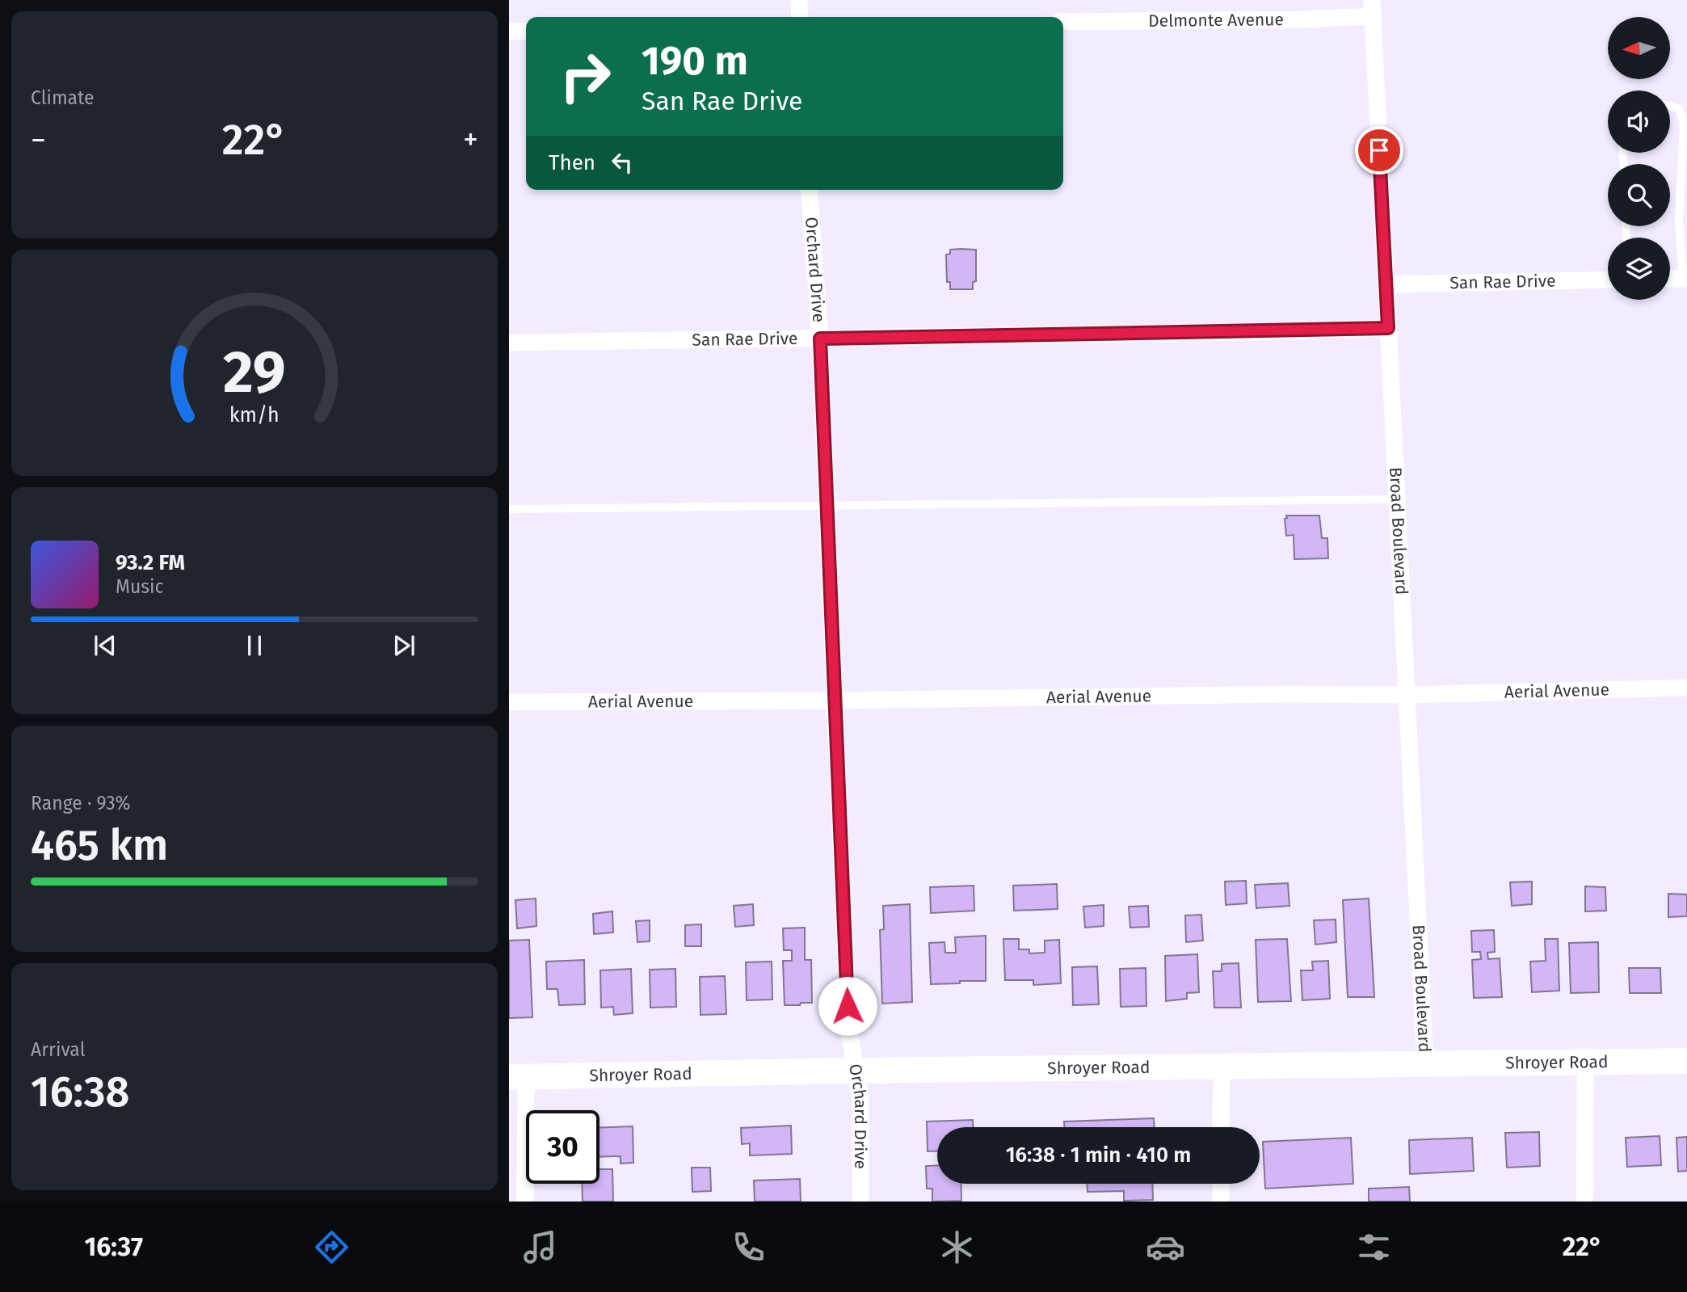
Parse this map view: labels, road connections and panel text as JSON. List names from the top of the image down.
{
  "streets": {
    "main road": ["Shroyer Road"],
    "street": [
      "Delmonte Avenue",
      "Orchard Drive",
      "San Rae Drive",
      "Broad Boulevard",
      "Aerial Avenue"
    ]
  },
  "crossings": [
    ["Delmonte Avenue", "Broad Boulevard"],
    ["Orchard Drive", "San Rae Drive"],
    ["Orchard Drive", "Aerial Avenue"],
    ["Orchard Drive", "Shroyer Road"],
    ["San Rae Drive", "Broad Boulevard"],
    ["Broad Boulevard", "Aerial Avenue"],
    ["Broad Boulevard", "Shroyer Road"]
  ],
  "north": "left",
  "page": {
    "tile": [
      "Climate",
      ["Range · 93%", "465 km"],
      ["Arrival", "16:38"]
    ],
    "turn": ["190 m", "San Rae Drive"],
    "heat": ["−", "22°", "+"],
    "then": "Then",
    "song": ["93.2 FM", "Music"],
    "limit": "30",
    "trip": "16:38 · 1 min · 410 m",
    "tabs": ["16:37", "22°"],
    "gauge": ["29", "km/h"]
  }
}
